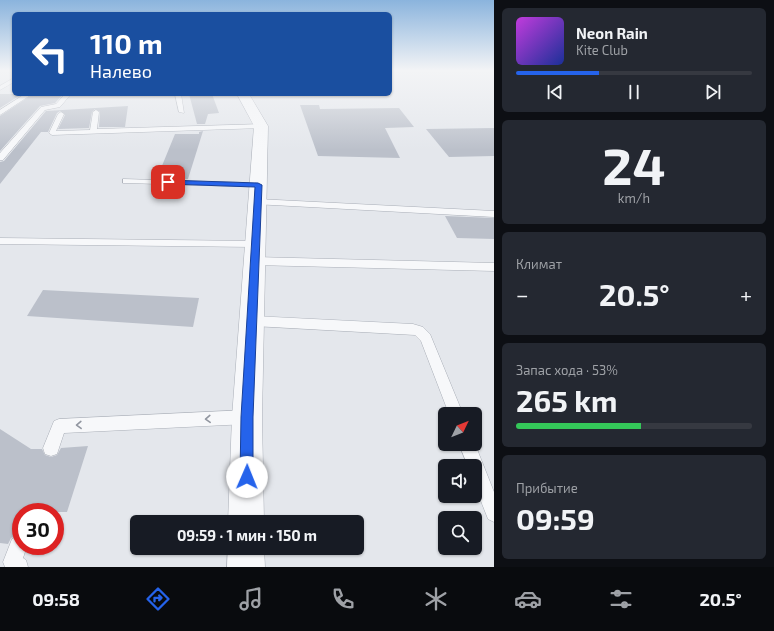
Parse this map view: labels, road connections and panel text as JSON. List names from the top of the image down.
{
  "north": "top right",
  "page": {
    "turn": ["110 m", "Налево"],
    "song": ["Neon Rain", "Kite Club"],
    "tile": [
      ["24", "km/h"],
      "Климат",
      ["Запас хода · 53%", "265 km"],
      ["Прибытие", "09:59"]
    ],
    "heat": ["−", "20.5°", "+"],
    "limit": "30",
    "trip": "09:59 · 1 мин · 150 m",
    "tabs": ["09:58", "20.5°"]
  }
}
